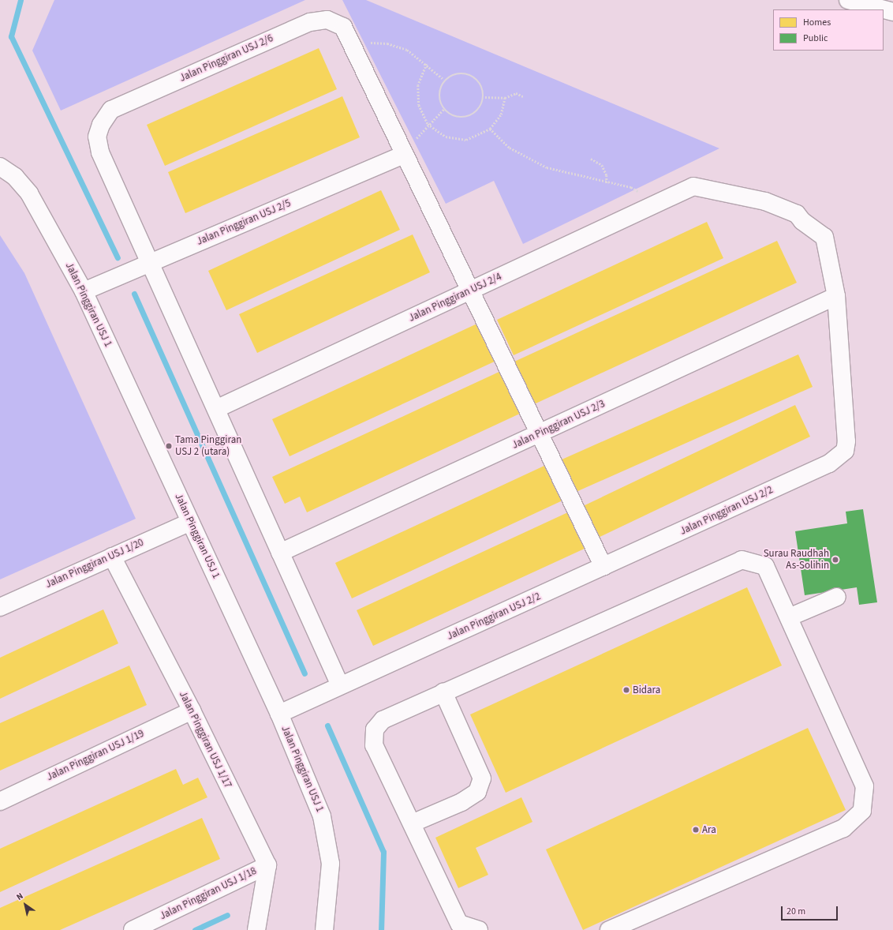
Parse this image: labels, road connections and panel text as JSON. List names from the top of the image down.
{
  "streets": {
    "main road": [
      "Jalan Pinggiran USJ 2/6",
      "Jalan Pinggiran USJ 2/5",
      "Jalan Pinggiran USJ 2/4",
      "Jalan Pinggiran USJ 1",
      "Jalan Pinggiran USJ 2/3",
      "Jalan Pinggiran USJ 2/2",
      "Jalan Pinggiran USJ 1/20",
      "Jalan Pinggiran USJ 1/17",
      "Jalan Pinggiran USJ 1/19",
      "Jalan Pinggiran USJ 1/18"
    ]
  },
  "crossings": [
    ["Jalan Pinggiran USJ 2/6", "Jalan Pinggiran USJ 2/5"],
    ["Jalan Pinggiran USJ 2/5", "Jalan Pinggiran USJ 1"],
    ["Jalan Pinggiran USJ 2/4", "Jalan Pinggiran USJ 2/2"],
    ["Jalan Pinggiran USJ 1", "Jalan Pinggiran USJ 2/2"],
    ["Jalan Pinggiran USJ 1", "Jalan Pinggiran USJ 1/20"],
    ["Jalan Pinggiran USJ 2/3", "Jalan Pinggiran USJ 2/2"],
    ["Jalan Pinggiran USJ 1/20", "Jalan Pinggiran USJ 1/17"],
    ["Jalan Pinggiran USJ 1/17", "Jalan Pinggiran USJ 1/19"],
    ["Jalan Pinggiran USJ 1/17", "Jalan Pinggiran USJ 1/18"]
  ],
  "places": [
    "Tama Pinggiran USJ 2 (utara)",
    "Surau Raudhah As-Solihin",
    "Bidara",
    "Ara"
  ],
  "legend": ["Homes", "Public"],
  "scale_bar": "20 m",
  "north": "top left"
}
